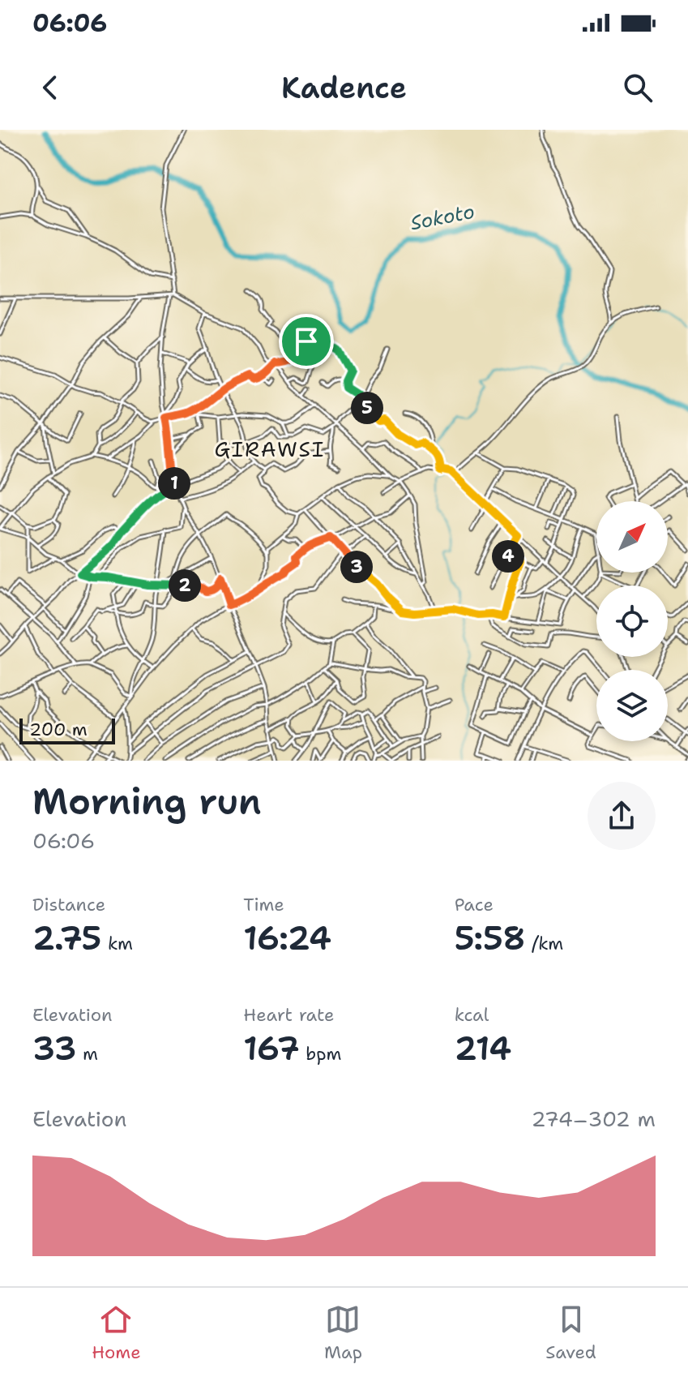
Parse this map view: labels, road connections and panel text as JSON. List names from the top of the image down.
{
  "districts": ["GIRAWSI"],
  "water": ["Sokoto"],
  "scale_bar": "200 m",
  "north": "top right",
  "page": {
    "status": "06:06",
    "header": "Kadence",
    "pins": [
      "5",
      "1",
      "4",
      "3",
      "2"
    ],
    "scale": "200 m",
    "heading": ["Morning run", "06:06"],
    "stats": [
      ["Distance", "2.75 km"],
      ["Time", "16:24"],
      ["Pace", "5:58 /km"],
      ["Elevation", "33 m"],
      ["Heart rate", "167 bpm"],
      ["kcal", "214"]
    ],
    "chart": ["Elevation", "274–302 m"],
    "tabs": ["Home", "Map", "Saved"]
  }
}
